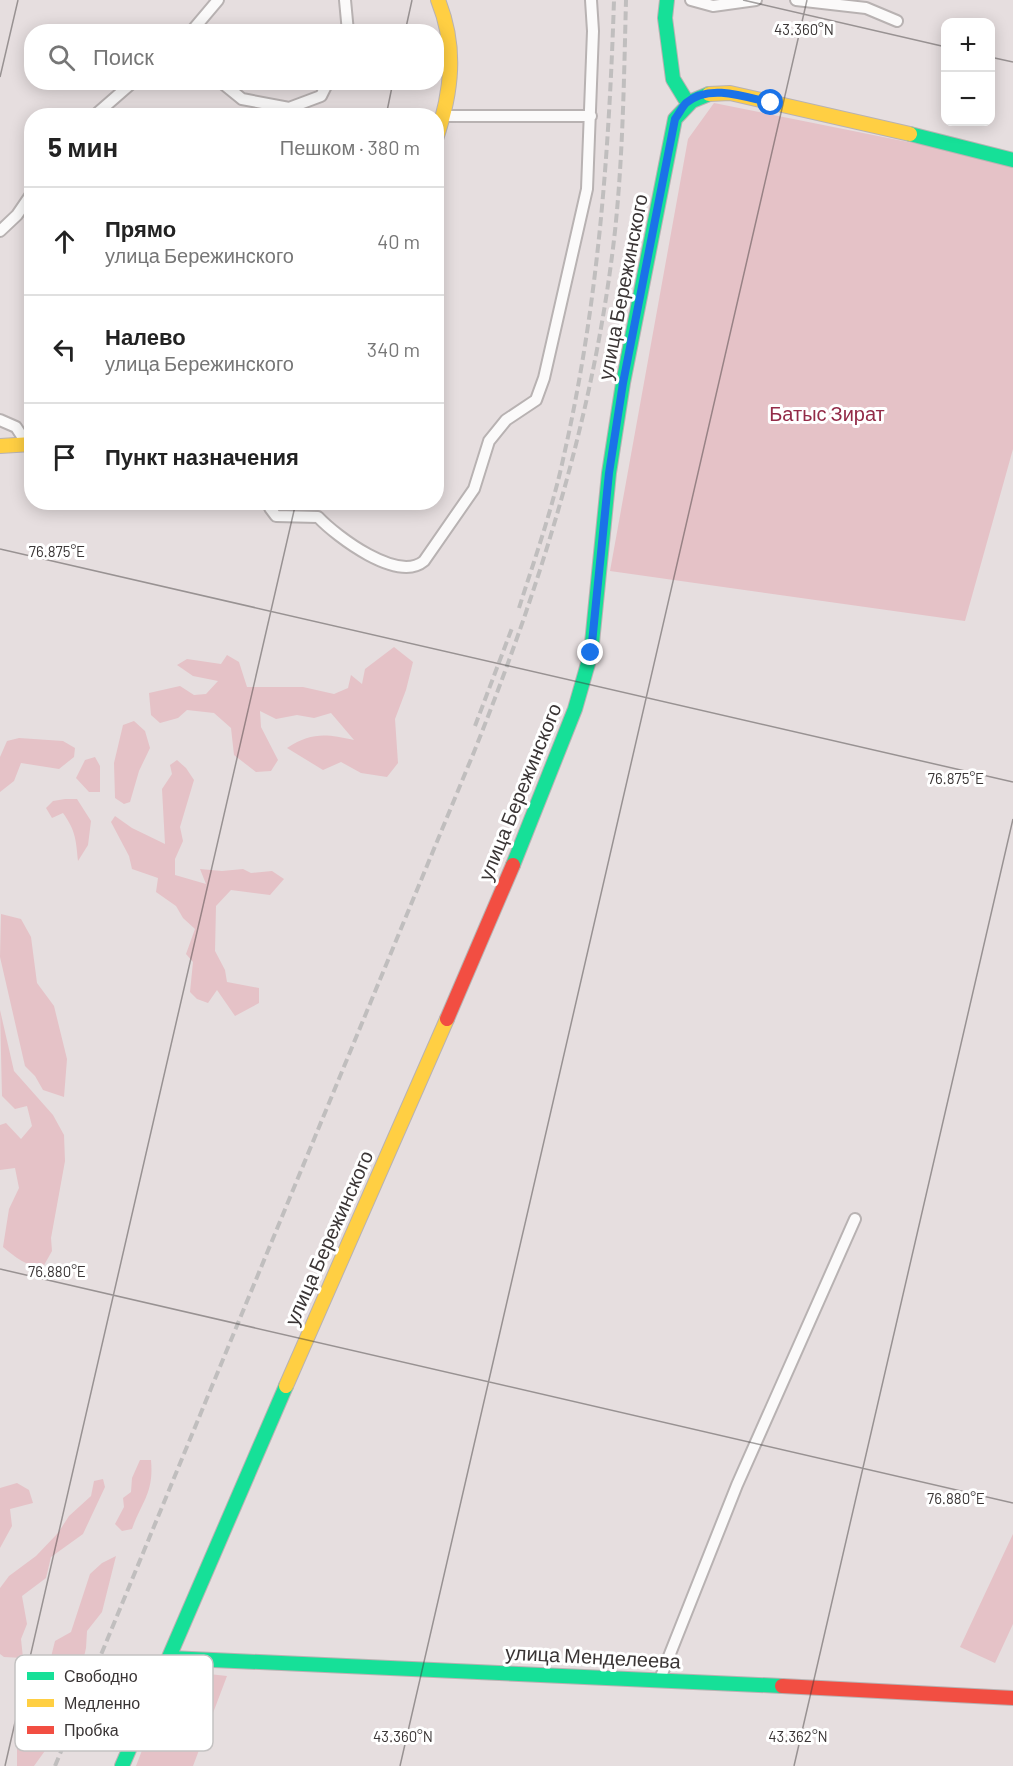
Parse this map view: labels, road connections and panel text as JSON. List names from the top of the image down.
{
  "streets": {
    "main road": ["улица Бережинского", "улица Менделеева"]
  },
  "parks": ["Батыс Зират"],
  "legend": ["Свободно", "Медленно", "Пробка"],
  "page": {
    "map_buttons": ["+", "−"],
    "search": "Поиск",
    "heading": ["5 мин", "Пешком · 380 m"],
    "list": [
      ["Прямо", "улица Бережинского", "40 m"],
      ["Налево", "улица Бережинского", "340 m"],
      "Пункт назначения"
    ]
  },
  "coordinates": [
    "43.360°N",
    "76.875°E",
    "76.880°E",
    "43.362°N"
  ]
}
